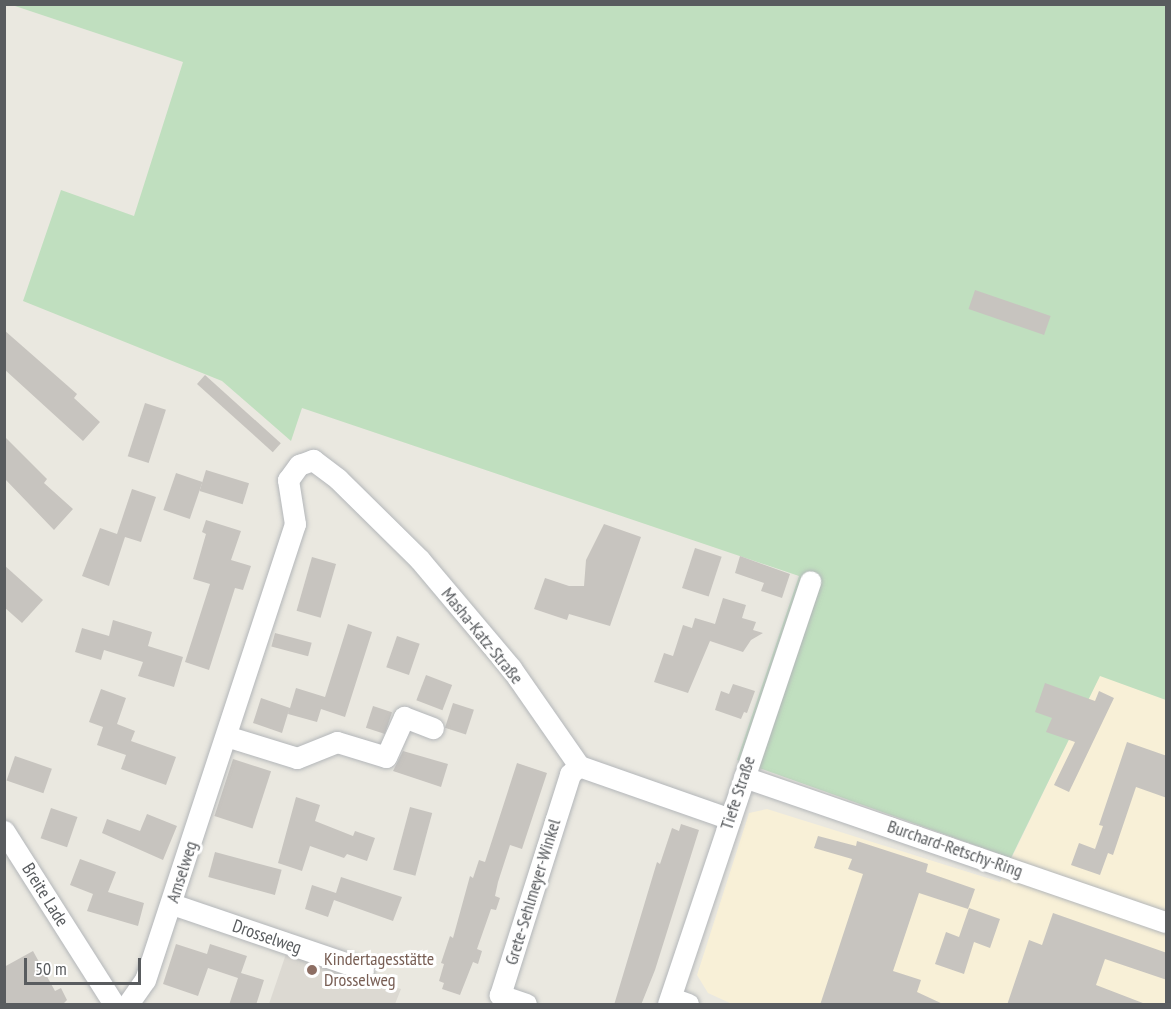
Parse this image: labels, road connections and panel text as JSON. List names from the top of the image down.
{
  "streets": {
    "street": [
      "Masha-Katz-Straße",
      "Tiefe Straße",
      "Burchard-Retschy-Ring",
      "Amselweg",
      "Grete-Sehlmeyer-Winkel",
      "Breite Lade",
      "Drosselweg"
    ]
  },
  "crossings": [
    ["Masha-Katz-Straße", "Amselweg"],
    ["Masha-Katz-Straße", "Grete-Sehlmeyer-Winkel"],
    ["Tiefe Straße", "Burchard-Retschy-Ring"],
    ["Amselweg", "Drosselweg"]
  ],
  "places": ["Kindertagesstätte Drosselweg"],
  "scale_bar": "50 m"
}
